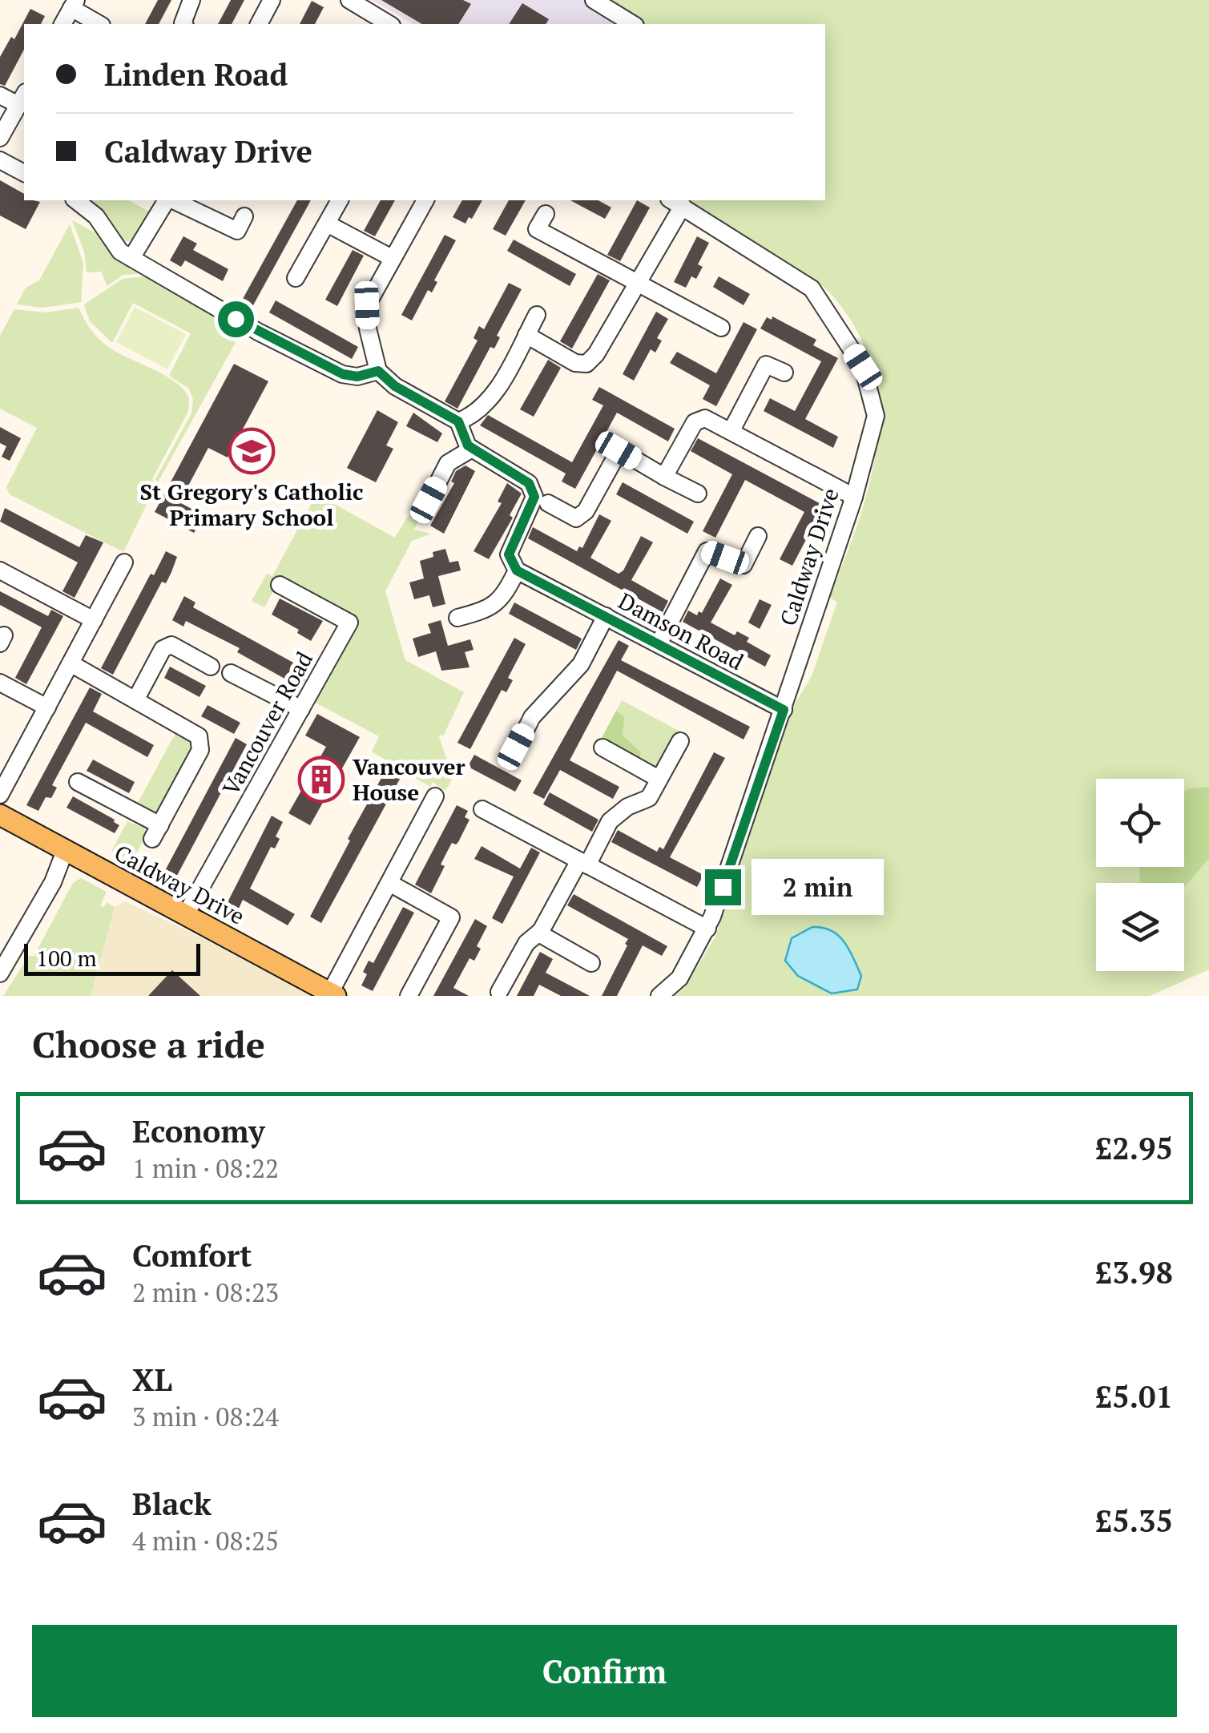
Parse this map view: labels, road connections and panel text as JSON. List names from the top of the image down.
{
  "streets": {
    "main road": ["Caldway Drive"],
    "street": ["Damson Road", "Vancouver Road"]
  },
  "crossings": [
    ["Caldway Drive", "Damson Road"],
    ["Caldway Drive", "Vancouver Road"]
  ],
  "places": {
    "school or university": ["St Gregory's Catholic Primary School"],
    "building": ["Vancouver House"]
  },
  "scale_bar": "100 m",
  "page": {
    "banner": ["Linden Road", "Caldway Drive"],
    "bubble": "2 min",
    "scale": "100 m",
    "heading": "Choose a ride",
    "list": [
      {
        "name": "Economy",
        "note": "1 min · 08:22",
        "value": "£2.95"
      },
      {
        "name": "Comfort",
        "note": "2 min · 08:23",
        "value": "£3.98"
      },
      {
        "name": "XL",
        "note": "3 min · 08:24",
        "value": "£5.01"
      },
      {
        "name": "Black",
        "note": "4 min · 08:25",
        "value": "£5.35"
      }
    ],
    "buttons": "Confirm"
  }
}
